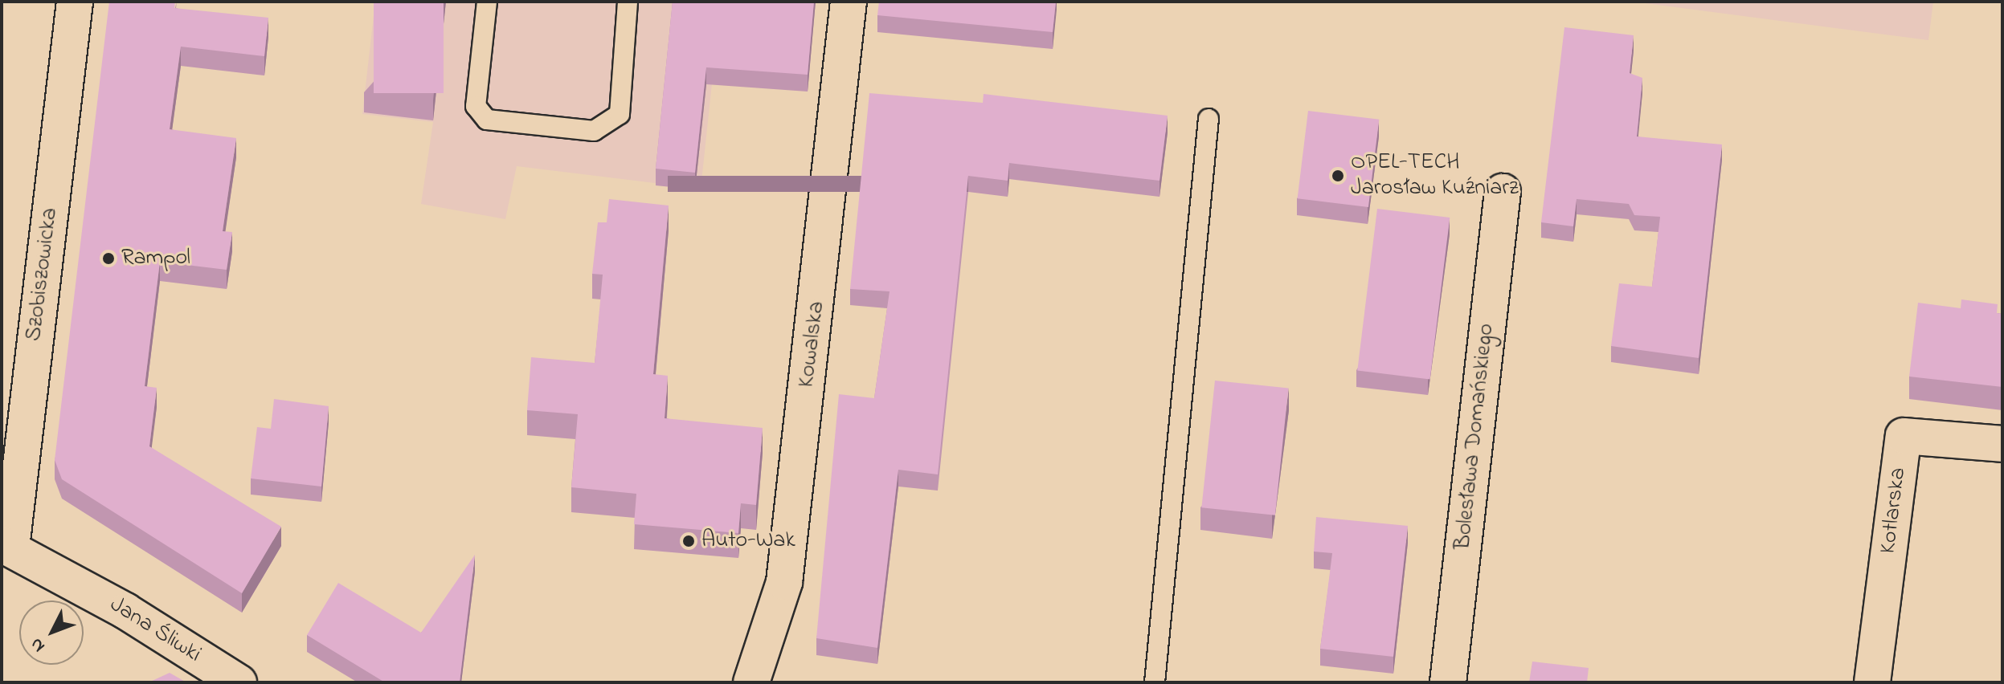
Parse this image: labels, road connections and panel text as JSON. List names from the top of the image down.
{
  "streets": {
    "street": [
      "Szobiszowicka",
      "Kowalska",
      "Bolesława Domańskiego",
      "Kotlarska",
      "Jana Śliwki"
    ]
  },
  "crossings": [
    ["Szobiszowicka", "Jana Śliwki"]
  ],
  "places": ["OPEL-TECH Jarosław Kuźniarz", "Rampol", "Auto-Wak"],
  "north": "bottom left"
}
